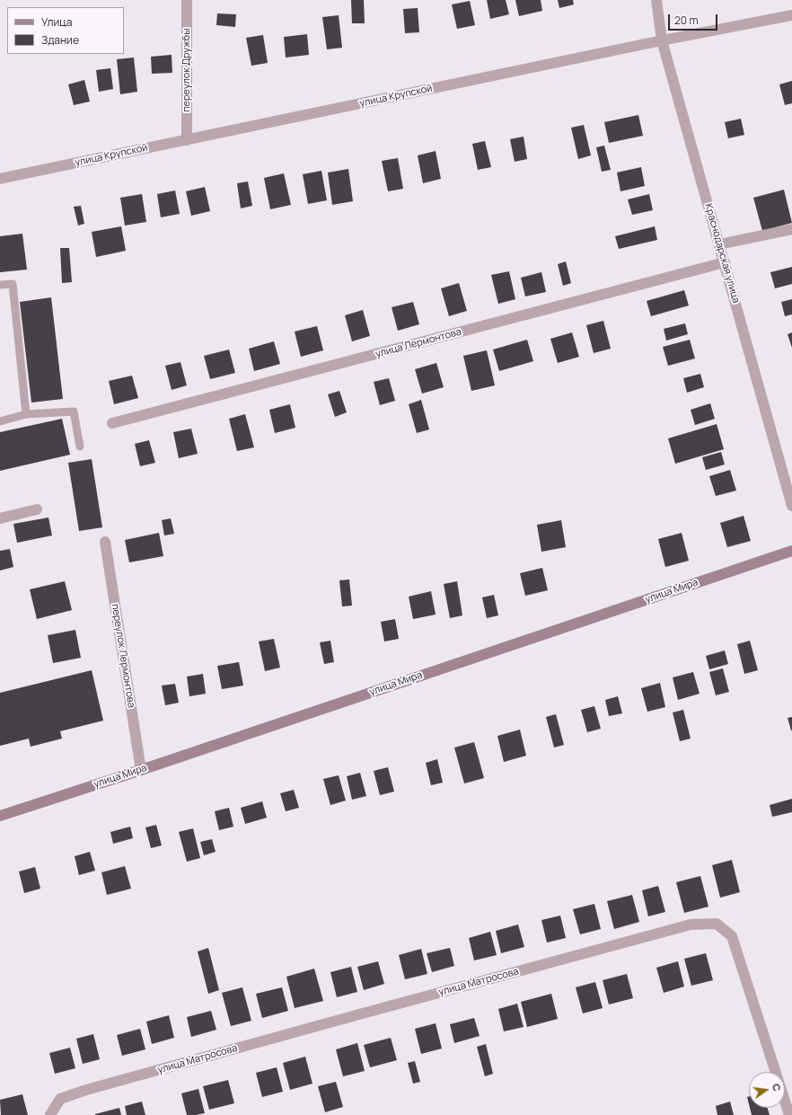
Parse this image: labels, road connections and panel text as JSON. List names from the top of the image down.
{
  "streets": {
    "main road": ["улица Мира"],
    "street": [
      "переулок Дружбы",
      "улица Крупской",
      "Краснодарская улица",
      "улица Лермонтова",
      "переулок Лермонтова",
      "улица Матросова"
    ]
  },
  "crossings": [
    ["переулок Дружбы", "улица Крупской"],
    ["улица Крупской", "Краснодарская улица"],
    ["Краснодарская улица", "улица Лермонтова"],
    ["улица Мира", "переулок Лермонтова"]
  ],
  "legend": ["Улица", "Здание"],
  "scale_bar": "20 m",
  "north": "right"
}
